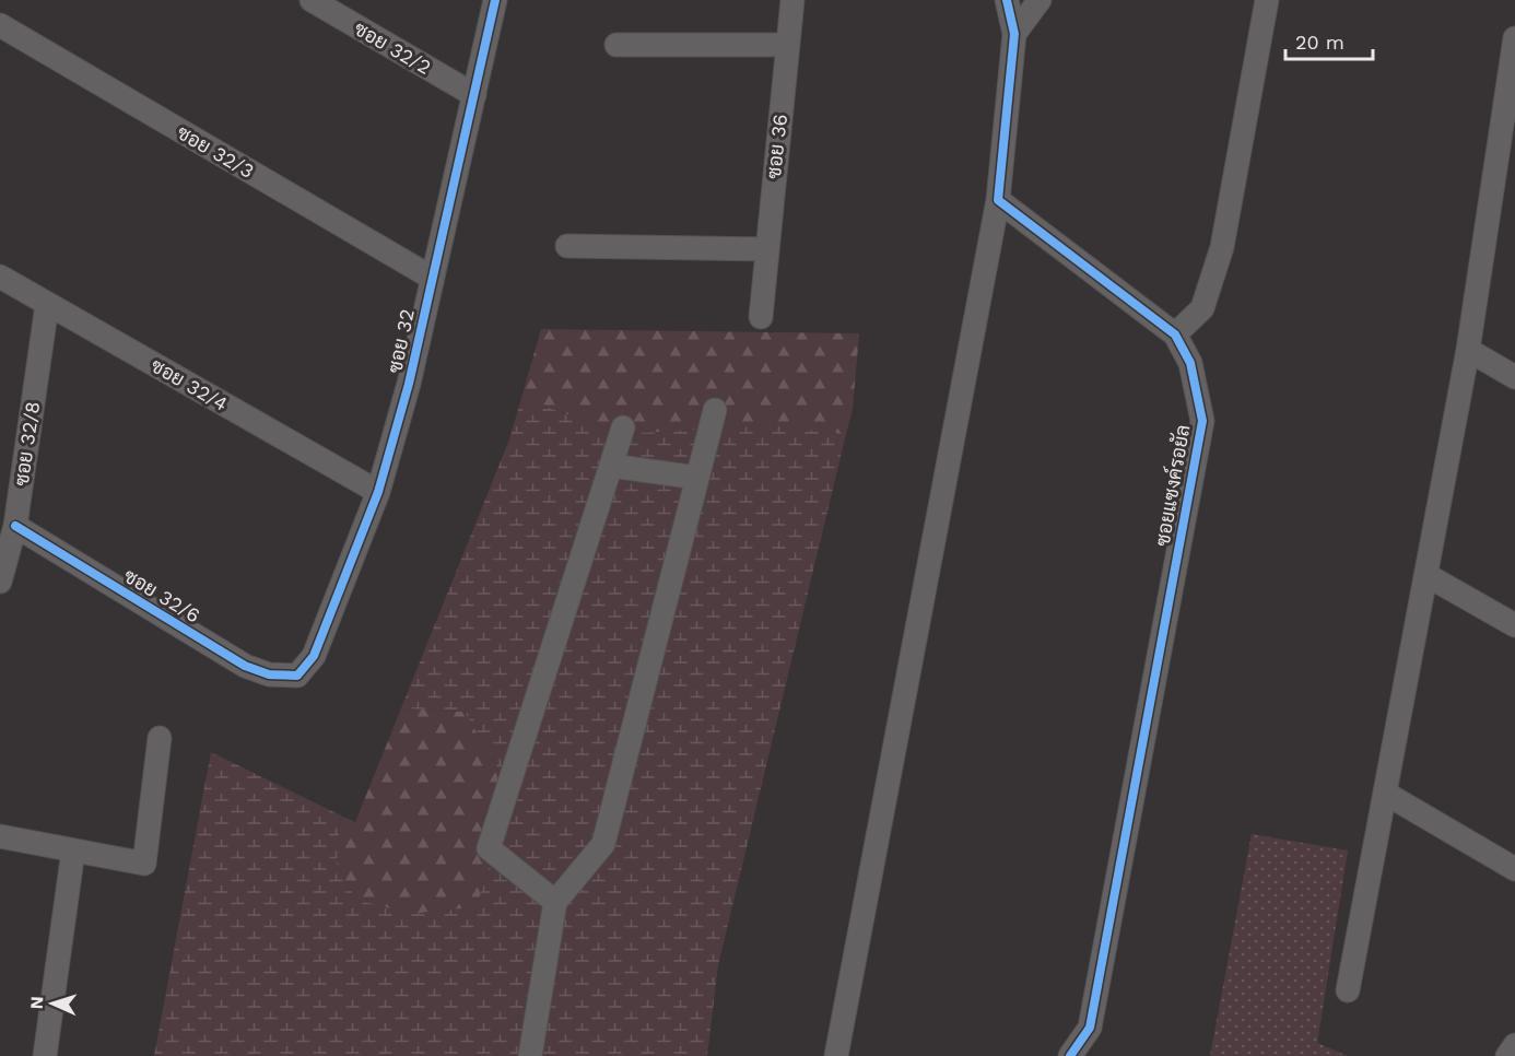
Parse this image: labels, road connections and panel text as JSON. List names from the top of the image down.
{
  "streets": {
    "street": [
      "ซอย 32/2",
      "ซอย 36",
      "ซอย 32/3",
      "ซอย 32",
      "ซอย 32/4",
      "ซอย 32/8",
      "ซอยแซงค์รอยัล",
      "ซอย 32/6"
    ]
  },
  "crossings": [
    ["ซอย 32/2", "ซอย 32"],
    ["ซอย 32/3", "ซอย 32"],
    ["ซอย 32", "ซอย 32/4"],
    ["ซอย 32", "ซอย 32/6"],
    ["ซอย 32/4", "ซอย 32/8"],
    ["ซอย 32/8", "ซอย 32/6"]
  ],
  "scale_bar": "20 m",
  "north": "left"
}
